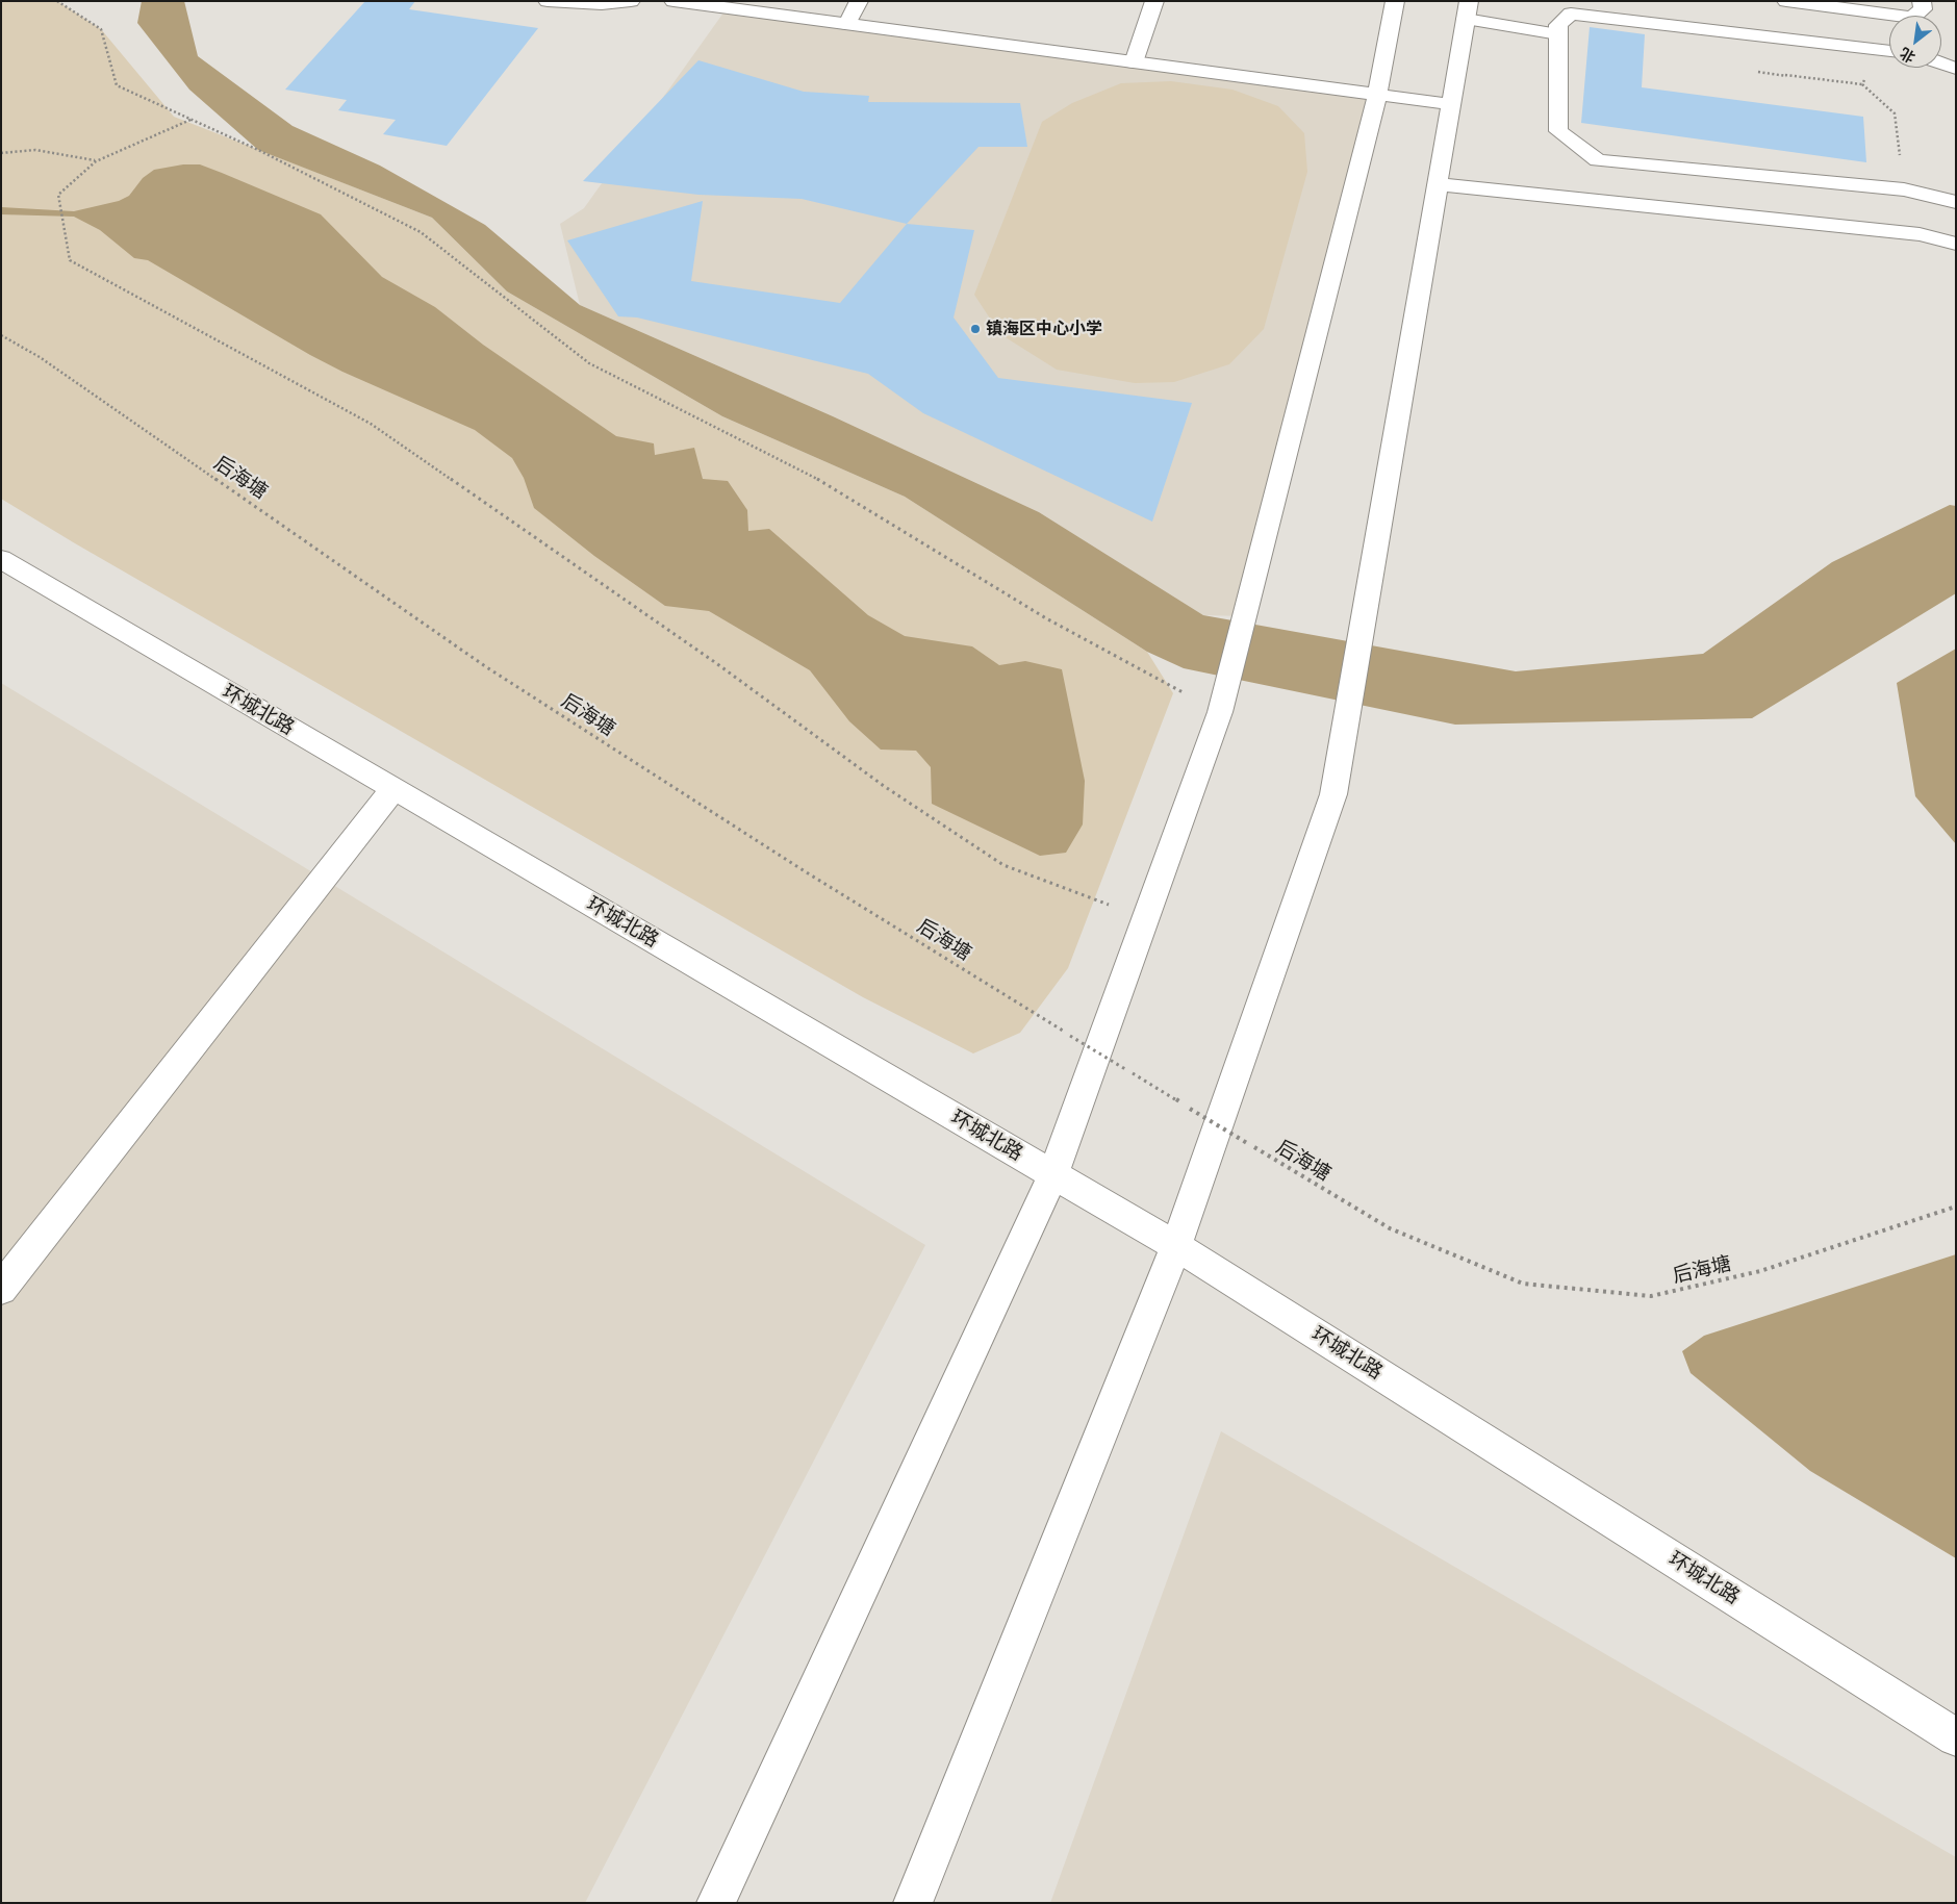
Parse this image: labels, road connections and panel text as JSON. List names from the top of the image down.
{
  "streets": {
    "street": ["环城北路"],
    "path": ["后海塘"]
  },
  "places": ["镇海区中心小学"],
  "north": "bottom left"
}
